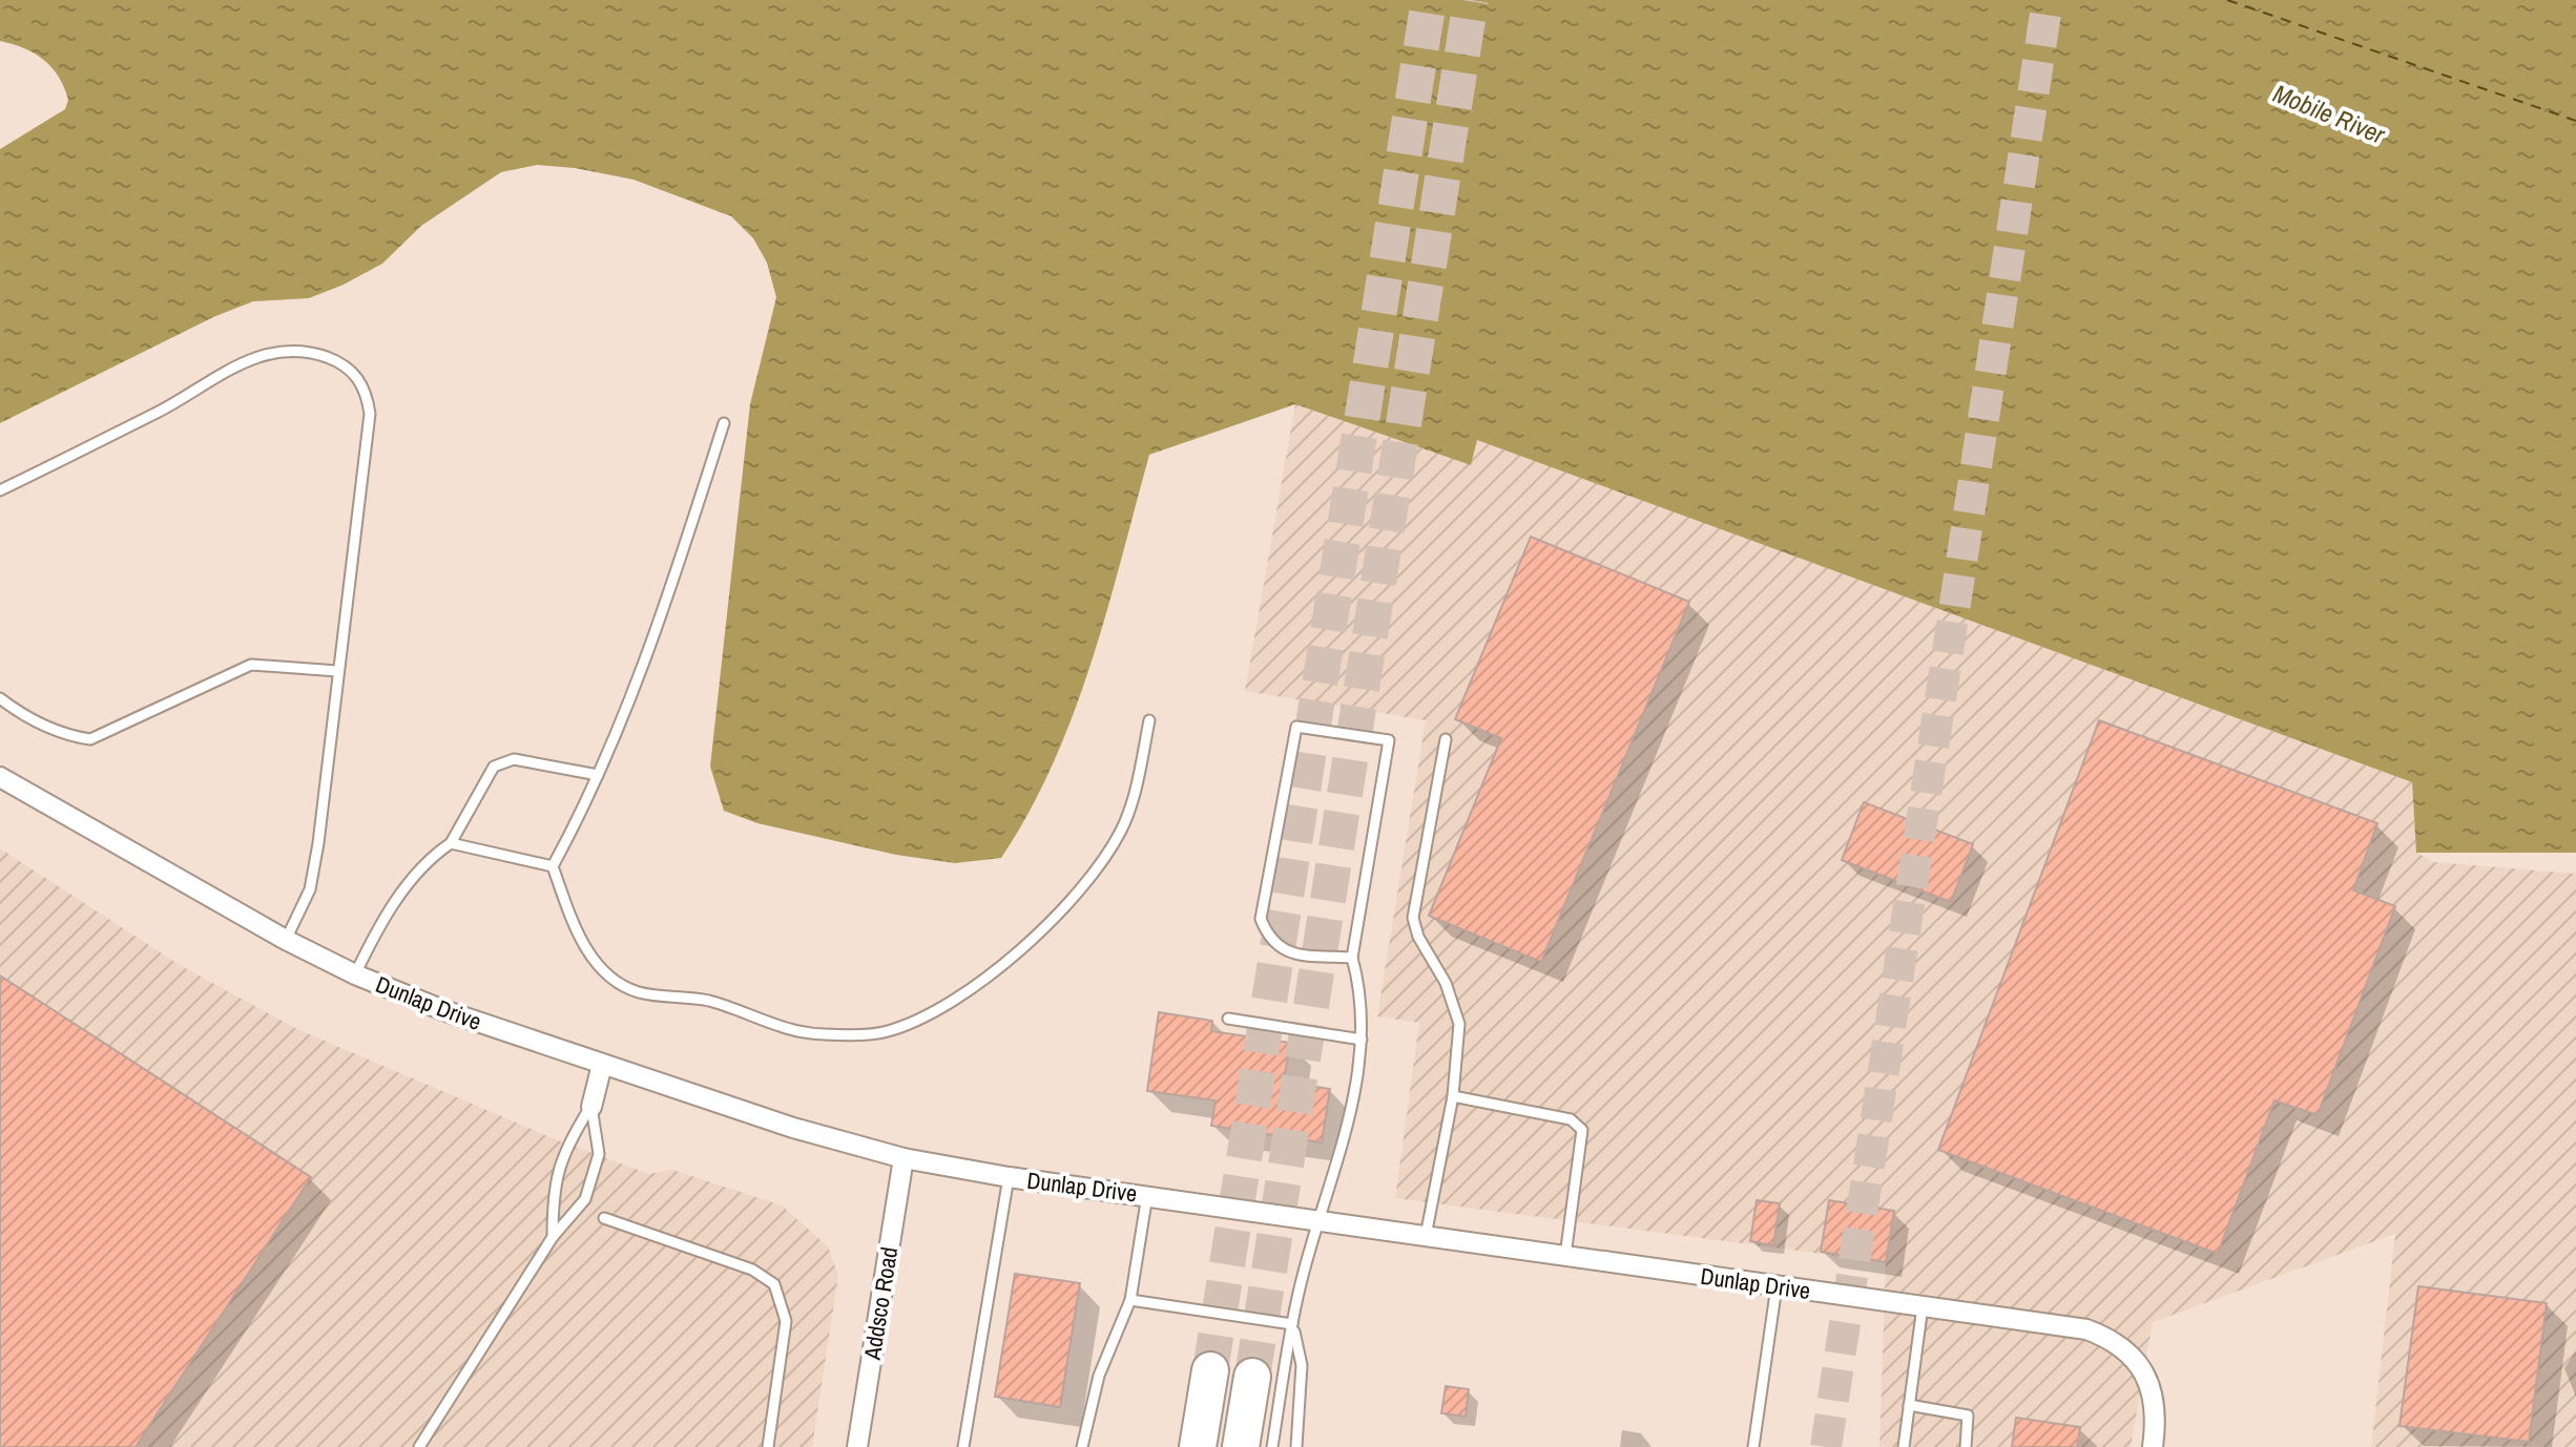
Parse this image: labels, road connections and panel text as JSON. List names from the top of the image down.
{
  "streets": {
    "street": ["Dunlap Drive", "Addsco Road"]
  },
  "crossings": [
    ["Dunlap Drive", "Addsco Road"]
  ],
  "water": ["Mobile River"]
}
